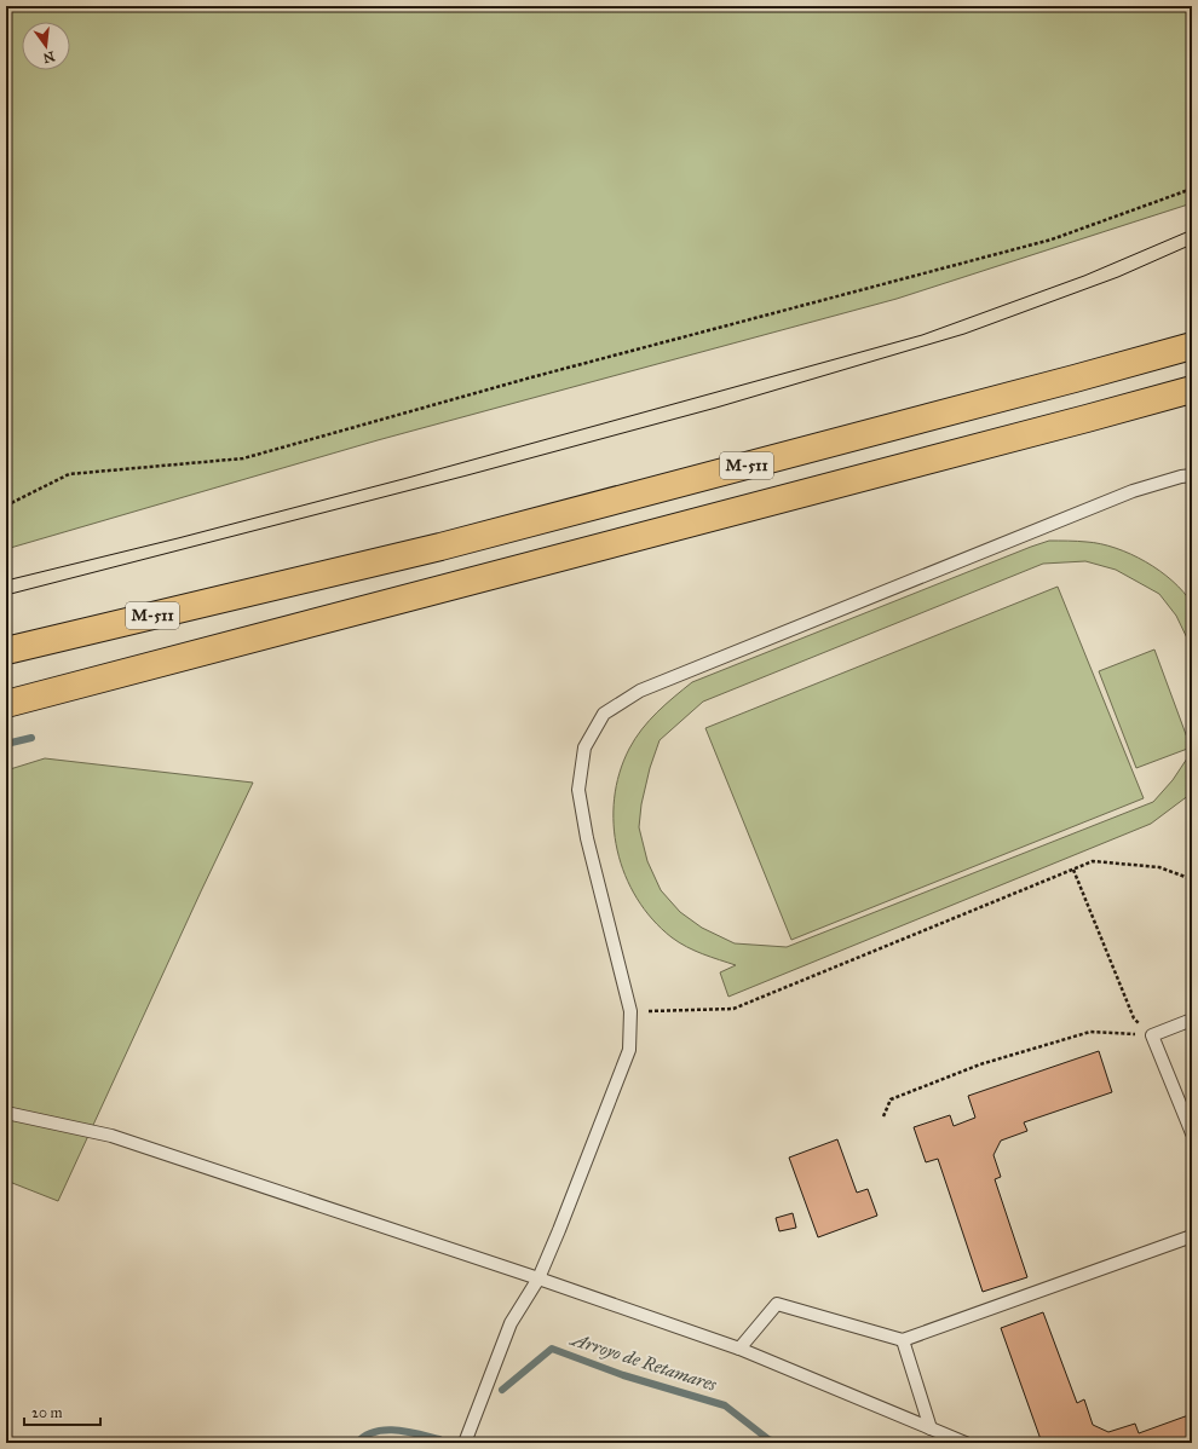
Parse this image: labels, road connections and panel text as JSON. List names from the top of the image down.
{
  "streets": {
    "highway": ["M-511"]
  },
  "water": ["Arroyo de Retamares"],
  "scale_bar": "20 m",
  "north": "bottom"
}
